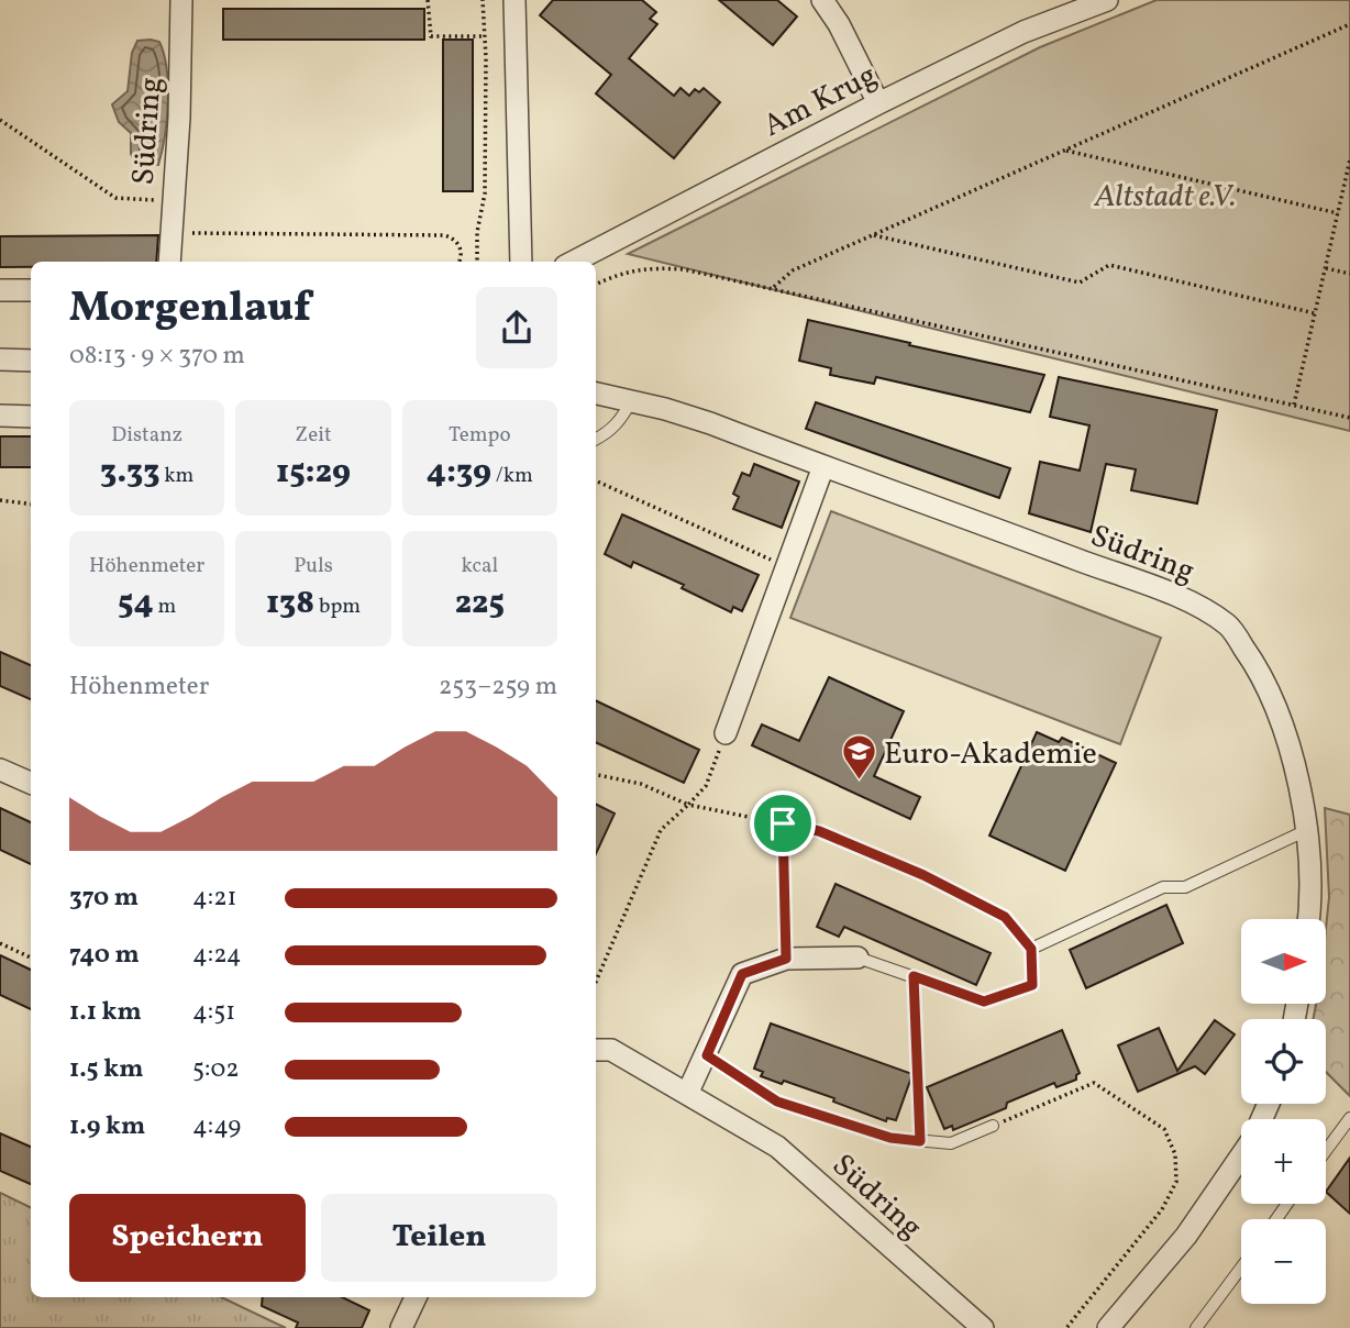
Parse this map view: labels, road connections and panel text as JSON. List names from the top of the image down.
{
  "streets": {
    "street": ["Am Krug", "Südring"]
  },
  "parks": ["Altstadt e.V."],
  "places": {
    "school or university": ["Euro-Akademie"]
  },
  "north": "right",
  "page": {
    "heading": ["Morgenlauf", "08:13 · 9 × 370 m"],
    "stats": [
      ["Distanz", "3.33 km"],
      ["Zeit", "15:29"],
      ["Tempo", "4:39 /km"],
      ["Höhenmeter", "54 m"],
      ["Puls", "138 bpm"],
      ["kcal", "225"]
    ],
    "chart": ["Höhenmeter", "253–259 m"],
    "list": [
      {
        "name": "370 m",
        "note": "4:21"
      },
      {
        "name": "740 m",
        "note": "4:24"
      },
      {
        "name": "1.1 km",
        "note": "4:51"
      },
      {
        "name": "1.5 km",
        "note": "5:02"
      },
      {
        "name": "1.9 km",
        "note": "4:49"
      }
    ],
    "map_buttons": ["+", "−"],
    "buttons": ["Speichern", "Teilen"]
  }
}
